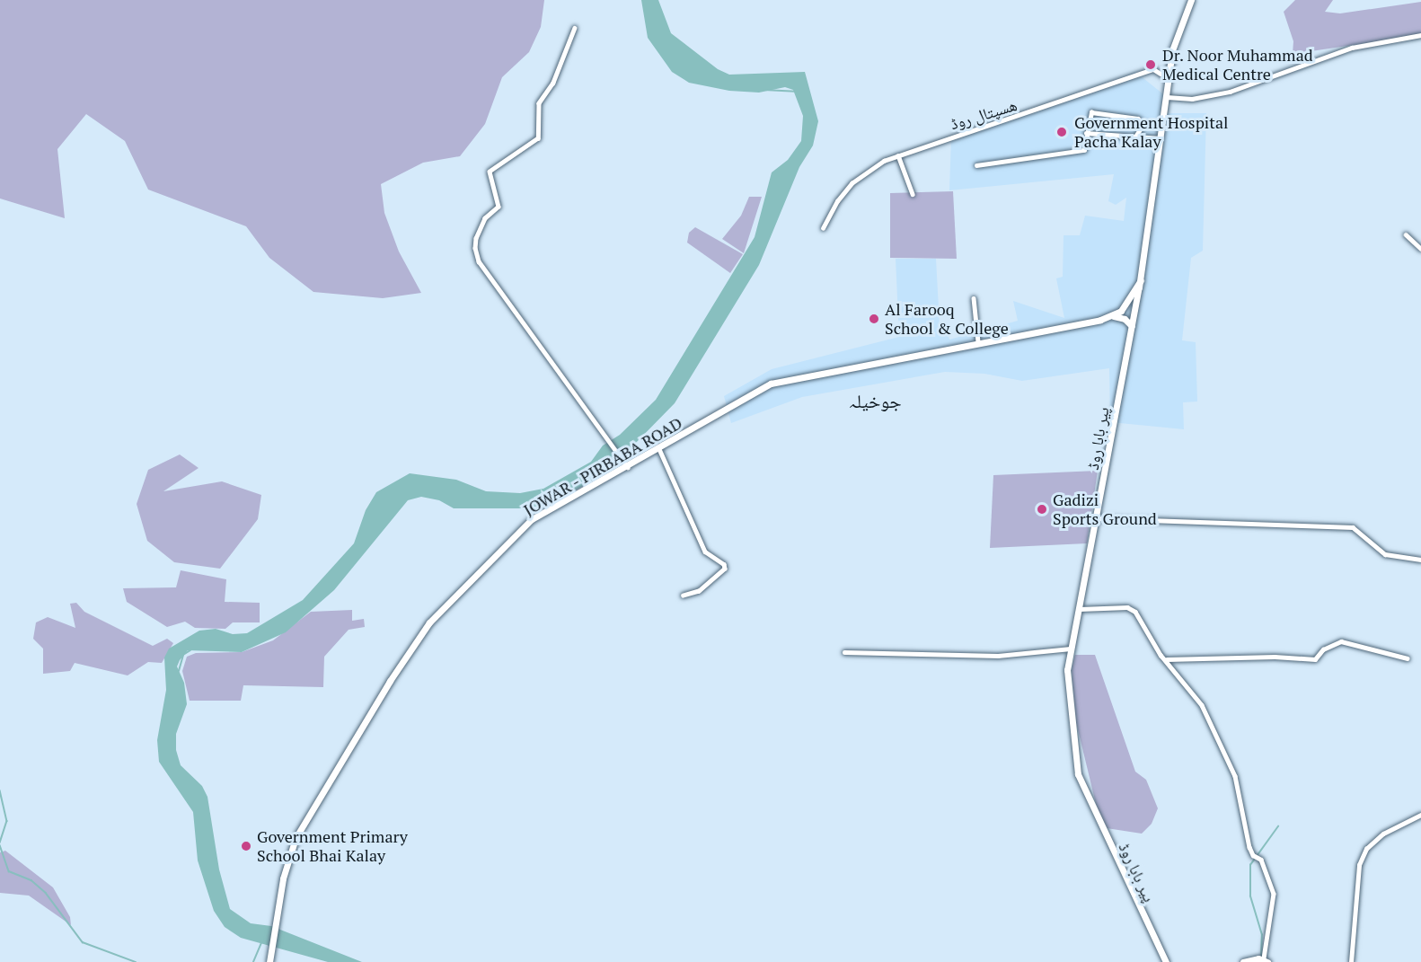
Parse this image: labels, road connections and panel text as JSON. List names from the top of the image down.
{
  "streets": {
    "main road": ["پیر بابا روڈ", "JOWAR - PIRBABA ROAD"],
    "street": ["ھسپتال روڈ"]
  },
  "crossings": [
    ["ھسپتال روڈ", "پیر بابا روڈ"]
  ],
  "districts": ["جوخیلہ"],
  "places": [
    "Dr. Noor Muhammad Medical Centre",
    "Government Hospital Pacha Kalay",
    "Al Farooq School & College",
    "Gadizi Sports Ground",
    "Government Primary School Bhai Kalay"
  ]
}
